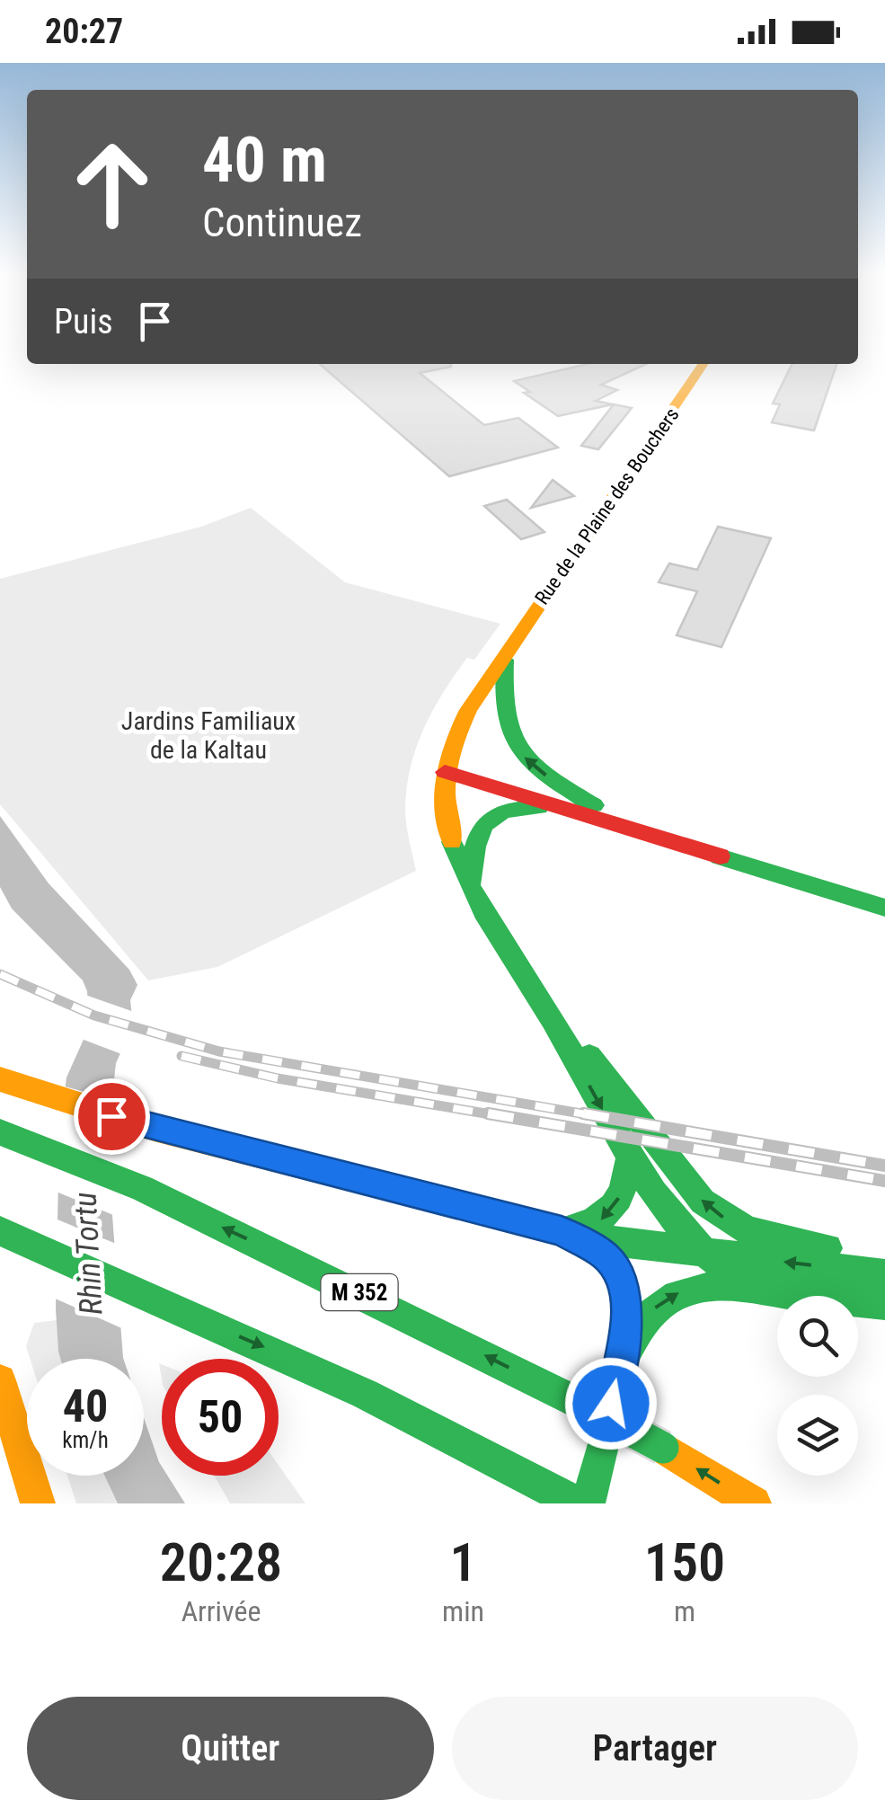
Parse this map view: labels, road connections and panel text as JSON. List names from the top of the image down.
{
  "streets": {
    "main road": ["Rue de la Plaine des Bouchers", "M 352"]
  },
  "water": ["Rhin Tortu"],
  "parks": ["Jardins Familiaux de la Kaltau"],
  "page": {
    "status": "20:27",
    "turn": ["40 m", "Continuez"],
    "then": "Puis",
    "speed": "40 km/h",
    "limit": "50",
    "eta": [
      "20:28",
      "Arrivée",
      "1",
      "min",
      "150",
      "m"
    ],
    "buttons": ["Quitter", "Partager"]
  }
}
